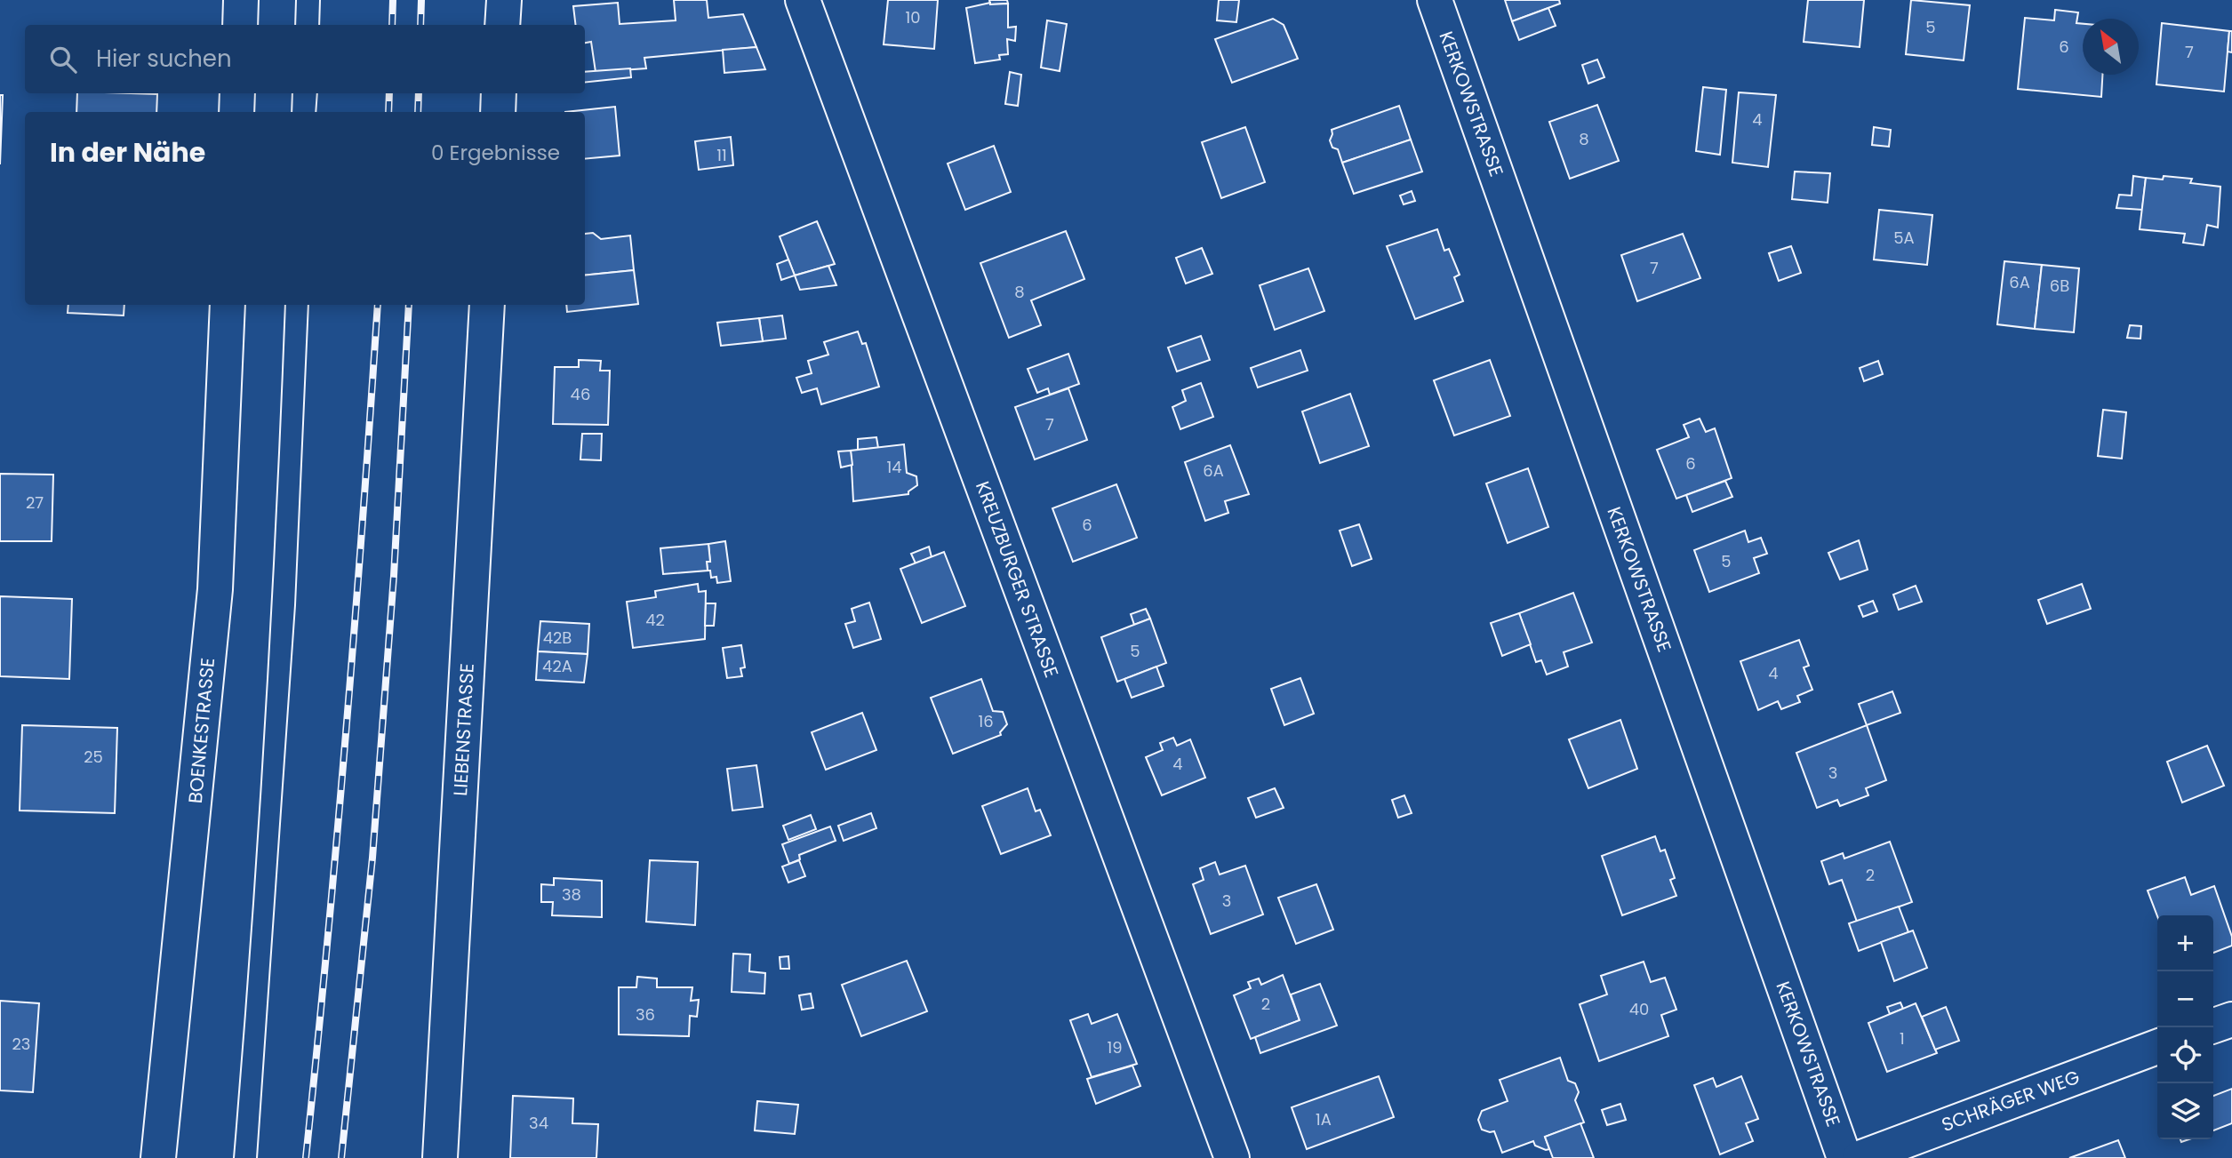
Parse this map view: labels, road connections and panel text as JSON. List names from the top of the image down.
{
  "streets": {
    "street": [
      "KERKOWSTRASSE",
      "KREUZBURGER STRASSE",
      "LIEBENSTRASSE",
      "BOENKESTRASSE",
      "SCHRÄGER WEG"
    ]
  },
  "house_numbers": [
    "10",
    "5",
    "6",
    "7",
    "4",
    "8",
    "11",
    "5A",
    "7",
    "6A",
    "6B",
    "8",
    "46",
    "7",
    "6",
    "14",
    "6A",
    "27",
    "6",
    "5",
    "42",
    "42B",
    "5",
    "42A",
    "4",
    "16",
    "25",
    "4",
    "3",
    "2",
    "38",
    "3",
    "2",
    "40",
    "36",
    "1",
    "23",
    "19",
    "1A",
    "34"
  ],
  "north": "top left",
  "page": {
    "search": "Hier suchen",
    "heading": ["In der Nähe", "0 Ergebnisse"],
    "map_buttons": ["+", "−"]
  }
}
